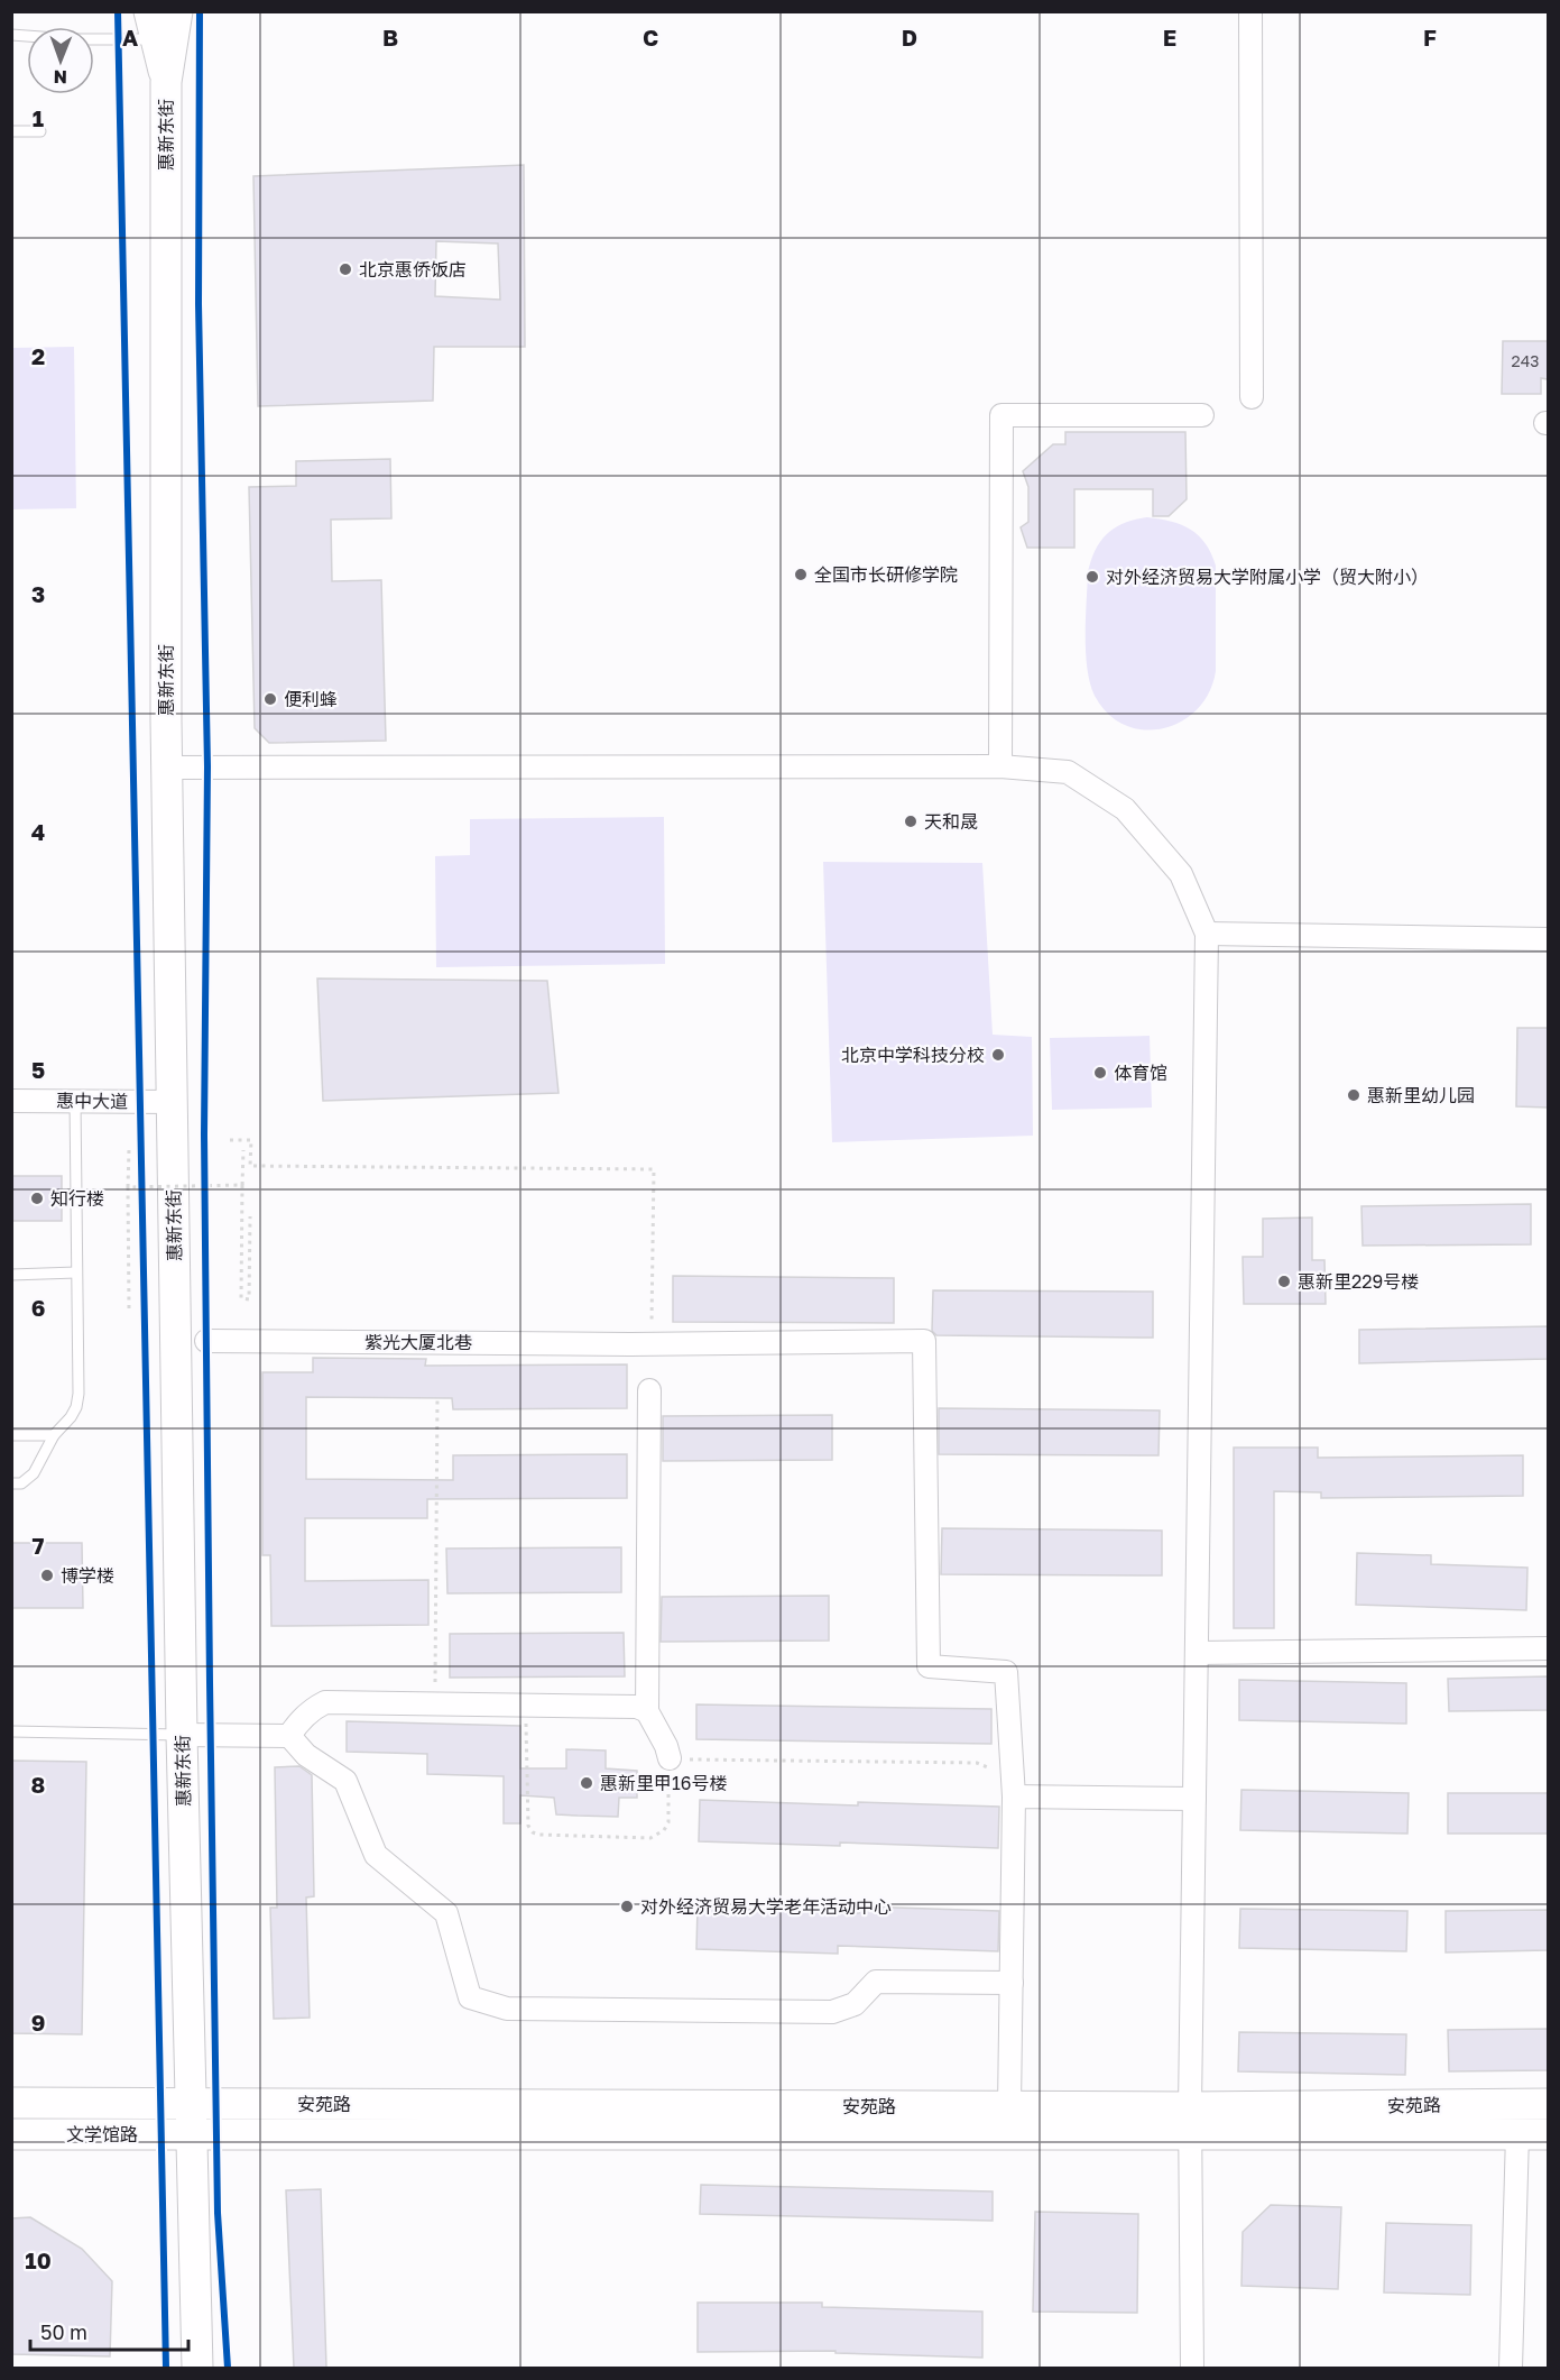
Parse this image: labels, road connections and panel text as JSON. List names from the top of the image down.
{
  "streets": {
    "main road": ["惠新东街", "安苑路", "文学馆路"],
    "street": ["惠中大道", "紫光大厦北巷"]
  },
  "crossings": [
    ["惠新东街", "惠中大道"],
    ["惠新东街", "安苑路"],
    ["惠新东街", "文学馆路"],
    ["安苑路", "文学馆路"]
  ],
  "places": [
    "北京惠侨饭店",
    "全国市长研修学院",
    "对外经济贸易大学附属小学（贸大附小）",
    "便利蜂",
    "天和晟",
    "北京中学科技分校",
    "体育馆",
    "惠新里幼儿园",
    "知行楼",
    "惠新里229号楼",
    "博学楼",
    "惠新里甲16号楼",
    "对外经济贸易大学老年活动中心"
  ],
  "house_numbers": ["243"],
  "scale_bar": "50 m",
  "north": "bottom",
  "grid": {
    "columns": [
      "A",
      "B",
      "C",
      "D",
      "E",
      "F"
    ],
    "rows": [
      "1",
      "2",
      "3",
      "4",
      "5",
      "6",
      "7",
      "8",
      "9",
      "10"
    ]
  }
}
